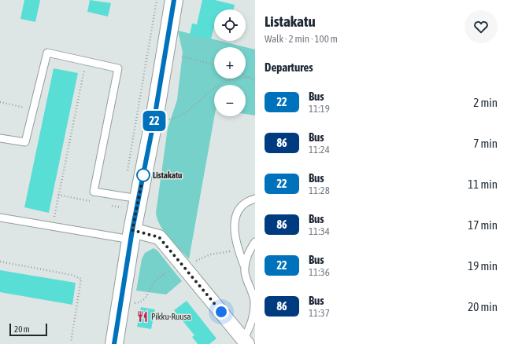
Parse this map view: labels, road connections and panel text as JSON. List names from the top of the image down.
{
  "places": {
    "other": ["Listakatu"],
    "restaurant": ["Pikku-Ruusa"]
  },
  "lines": ["bus line 22"],
  "scale_bar": "20 m",
  "page": {
    "on_map": "22",
    "heading": [
      ["Listakatu", "Walk · 2 min · 100 m"],
      "Departures"
    ],
    "map_buttons": ["+", "−"],
    "list": [
      {
        "mark": "22",
        "name": "Bus",
        "note": "11:19",
        "value": "2 min"
      },
      {
        "mark": "86",
        "name": "Bus",
        "note": "11:24",
        "value": "7 min"
      },
      {
        "mark": "22",
        "name": "Bus",
        "note": "11:28",
        "value": "11 min"
      },
      {
        "mark": "86",
        "name": "Bus",
        "note": "11:34",
        "value": "17 min"
      },
      {
        "mark": "22",
        "name": "Bus",
        "note": "11:36",
        "value": "19 min"
      },
      {
        "mark": "86",
        "name": "Bus",
        "note": "11:37",
        "value": "20 min"
      }
    ],
    "scale": "20 m"
  }
}
